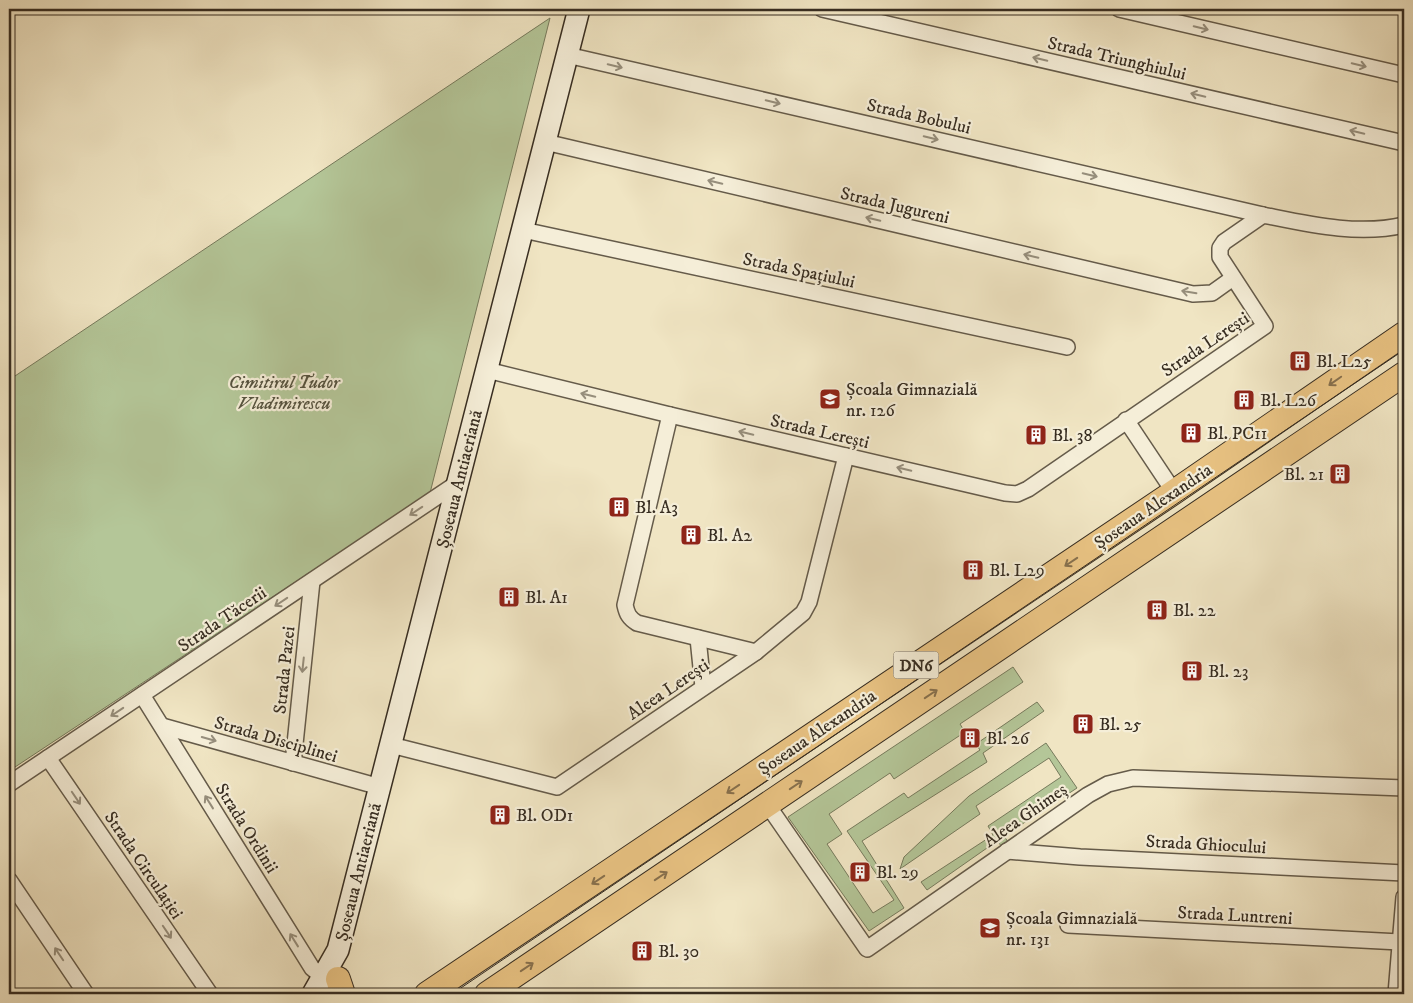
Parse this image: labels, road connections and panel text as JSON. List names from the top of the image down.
{
  "streets": {
    "main road": ["Șoseaua Antiaeriană", "Șoseaua Alexandria", "DN6"],
    "street": [
      "Strada Triunghiului",
      "Strada Bobului",
      "Strada Jugureni",
      "Strada Spațiului",
      "Strada Lerești",
      "Strada Tăcerii",
      "Strada Pazei",
      "Aleea Lerești",
      "Strada Disciplinei",
      "Aleea Ghimeș",
      "Strada Ordinii",
      "Strada Ghiocului",
      "Strada Circulației",
      "Strada Luntreni"
    ]
  },
  "crossings": [
    ["Strada Bobului", "Strada Lerești"],
    ["Strada Bobului", "Șoseaua Antiaeriană"],
    ["Strada Jugureni", "Strada Lerești"],
    ["Strada Jugureni", "Șoseaua Antiaeriană"],
    ["Strada Spațiului", "Șoseaua Antiaeriană"],
    ["Strada Lerești", "Șoseaua Antiaeriană"],
    ["Strada Lerești", "Aleea Lerești"],
    ["Șoseaua Antiaeriană", "Strada Tăcerii"],
    ["Șoseaua Antiaeriană", "Aleea Lerești"],
    ["Șoseaua Antiaeriană", "Strada Disciplinei"],
    ["Șoseaua Antiaeriană", "Strada Ordinii"],
    ["Șoseaua Alexandria", "Aleea Ghimeș"],
    ["Strada Tăcerii", "Strada Pazei"],
    ["Strada Tăcerii", "Strada Ordinii"],
    ["Strada Tăcerii", "Strada Circulației"],
    ["Strada Pazei", "Strada Disciplinei"],
    ["Strada Disciplinei", "Strada Ordinii"],
    ["Aleea Ghimeș", "Strada Ghiocului"]
  ],
  "one_way": [
    "Strada Bobului",
    "Strada Jugureni",
    "Strada Lerești",
    "Strada Tăcerii",
    "Strada Pazei",
    "Strada Disciplinei",
    "Strada Ordinii"
  ],
  "parks": ["Cimitirul Tudor Vladimirescu"],
  "places": {
    "building": [
      "Bl. L25",
      "Bl. L26",
      "Bl. PC11",
      "Bl. 38",
      "Bl. 21",
      "Bl. A3",
      "Bl. A2",
      "Bl. L29",
      "Bl. A1",
      "Bl. 22",
      "Bl. 23",
      "Bl. 25",
      "Bl. 26",
      "Bl. OD1",
      "Bl. 29",
      "Bl. 30"
    ],
    "school or university": ["Școala Gimnazială nr. 126", "Școala Gimnazială nr. 131"]
  }
}
